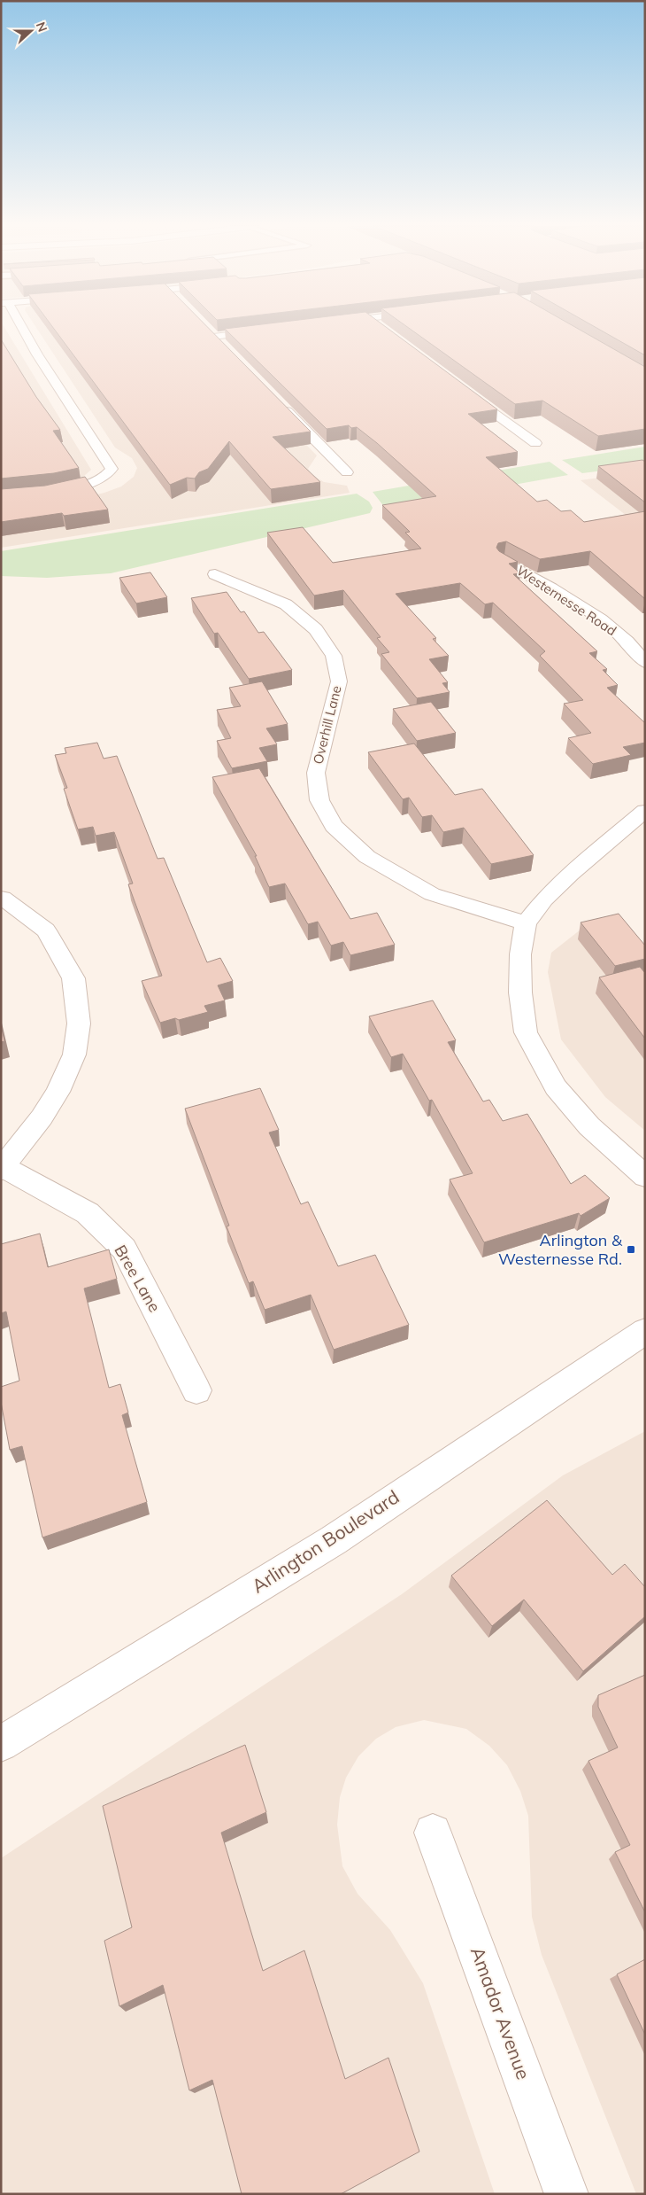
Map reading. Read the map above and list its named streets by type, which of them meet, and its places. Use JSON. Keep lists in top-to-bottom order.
{
  "streets": {
    "street": [
      "Westernesse Road",
      "Overhill Lane",
      "Bree Lane",
      "Arlington Boulevard",
      "Amador Avenue"
    ]
  },
  "places": {
    "transit": ["Arlington & Westernesse Rd."]
  },
  "north": "right"
}
